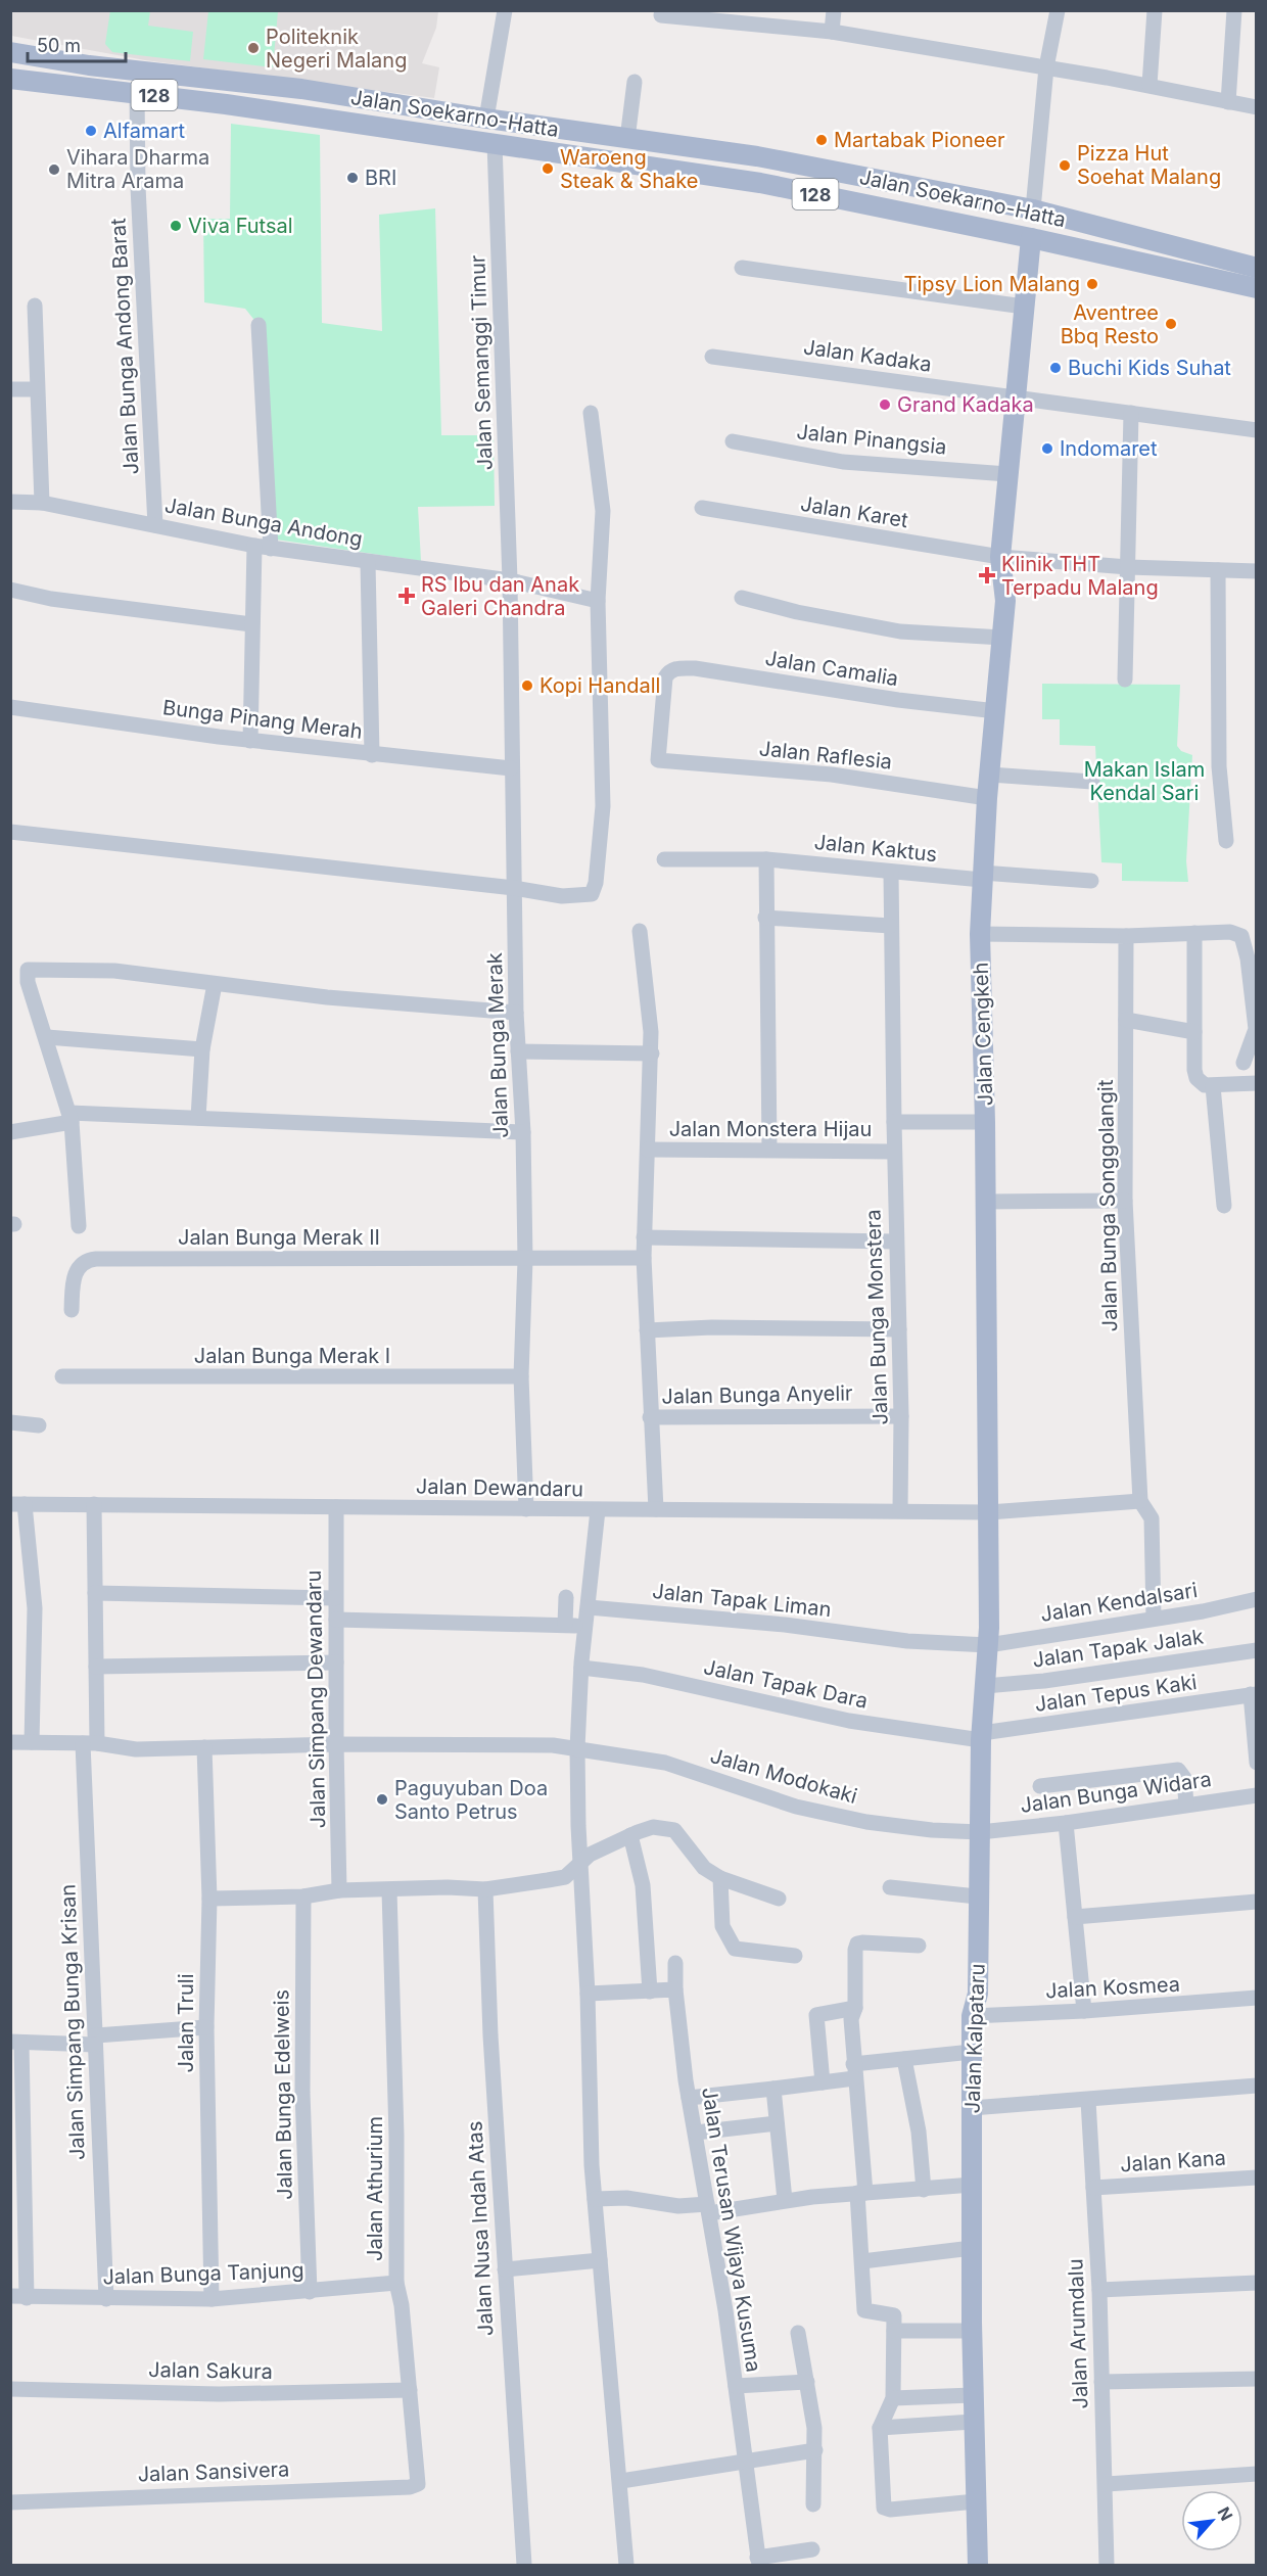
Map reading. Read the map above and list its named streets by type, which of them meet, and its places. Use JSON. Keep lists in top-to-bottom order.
{
  "streets": {
    "main road": [
      "128",
      "Jalan Soekarno-Hatta",
      "Jalan Cengkeh",
      "Jalan Kalpataru"
    ],
    "street": [
      "Jalan Bunga Andong Barat",
      "Jalan Kadaka",
      "Jalan Semanggi Timur",
      "Jalan Pinangsia",
      "Jalan Karet",
      "Jalan Bunga Andong",
      "Jalan Camalia",
      "Bunga Pinang Merah",
      "Jalan Raflesia",
      "Jalan Kaktus",
      "Jalan Bunga Merak",
      "Jalan Monstera Hijau",
      "Jalan Bunga Songgolangit",
      "Jalan Bunga Merak II",
      "Jalan Bunga Monstera",
      "Jalan Bunga Merak I",
      "Jalan Bunga Anyelir",
      "Jalan Dewandaru",
      "Jalan Tapak Liman",
      "Jalan Kendalsari",
      "Jalan Tapak Jalak",
      "Jalan Tapak Dara",
      "Jalan Tepus Kaki",
      "Jalan Simpang Dewandaru",
      "Jalan Modokaki",
      "Jalan Bunga Widara",
      "Jalan Kosmea",
      "Jalan Simpang Bunga Krisan",
      "Jalan Truli",
      "Jalan Bunga Edelweis",
      "Jalan Kana",
      "Jalan Athurium",
      "Jalan Nusa Indah Atas",
      "Jalan Terusan Wijaya Kusuma",
      "Jalan Bunga Tanjung",
      "Jalan Arumdalu",
      "Jalan Sakura",
      "Jalan Sansivera"
    ]
  },
  "crossings": [
    ["Jalan Soekarno-Hatta", "Jalan Bunga Andong Barat"],
    ["Jalan Soekarno-Hatta", "Jalan Semanggi Timur"],
    ["Jalan Soekarno-Hatta", "Jalan Cengkeh"],
    ["Jalan Bunga Andong Barat", "Jalan Bunga Andong"],
    ["Jalan Kadaka", "Jalan Cengkeh"],
    ["Jalan Semanggi Timur", "Jalan Bunga Andong"],
    ["Jalan Semanggi Timur", "Jalan Bunga Merak"],
    ["Jalan Pinangsia", "Jalan Cengkeh"],
    ["Jalan Karet", "Jalan Cengkeh"],
    ["Jalan Bunga Andong", "Jalan Bunga Merak"],
    ["Jalan Camalia", "Jalan Raflesia"],
    ["Jalan Camalia", "Jalan Cengkeh"],
    ["Bunga Pinang Merah", "Jalan Bunga Merak"],
    ["Jalan Raflesia", "Jalan Cengkeh"],
    ["Jalan Kaktus", "Jalan Cengkeh"],
    ["Jalan Kaktus", "Jalan Bunga Monstera"],
    ["Jalan Cengkeh", "Jalan Dewandaru"],
    ["Jalan Cengkeh", "Jalan Kalpataru"],
    ["Jalan Bunga Merak", "Jalan Bunga Merak II"],
    ["Jalan Bunga Merak", "Jalan Bunga Merak I"],
    ["Jalan Bunga Merak", "Jalan Dewandaru"],
    ["Jalan Monstera Hijau", "Jalan Bunga Monstera"],
    ["Jalan Bunga Songgolangit", "Jalan Dewandaru"],
    ["Jalan Bunga Songgolangit", "Jalan Kendalsari"],
    ["Jalan Bunga Monstera", "Jalan Bunga Anyelir"],
    ["Jalan Bunga Monstera", "Jalan Dewandaru"],
    ["Jalan Dewandaru", "Jalan Simpang Dewandaru"],
    ["Jalan Dewandaru", "Jalan Simpang Bunga Krisan"],
    ["Jalan Dewandaru", "Jalan Kalpataru"],
    ["Jalan Tapak Liman", "Jalan Kendalsari"],
    ["Jalan Tapak Liman", "Jalan Kalpataru"],
    ["Jalan Kendalsari", "Jalan Kalpataru"],
    ["Jalan Tapak Jalak", "Jalan Kalpataru"],
    ["Jalan Tapak Dara", "Jalan Tepus Kaki"],
    ["Jalan Tapak Dara", "Jalan Kalpataru"],
    ["Jalan Tepus Kaki", "Jalan Kalpataru"],
    ["Jalan Simpang Dewandaru", "Jalan Modokaki"],
    ["Jalan Modokaki", "Jalan Bunga Widara"],
    ["Jalan Modokaki", "Jalan Simpang Bunga Krisan"],
    ["Jalan Modokaki", "Jalan Truli"],
    ["Jalan Modokaki", "Jalan Kalpataru"],
    ["Jalan Bunga Widara", "Jalan Kalpataru"],
    ["Jalan Kosmea", "Jalan Kalpataru"],
    ["Jalan Simpang Bunga Krisan", "Jalan Bunga Tanjung"],
    ["Jalan Truli", "Jalan Bunga Tanjung"],
    ["Jalan Bunga Edelweis", "Jalan Bunga Tanjung"],
    ["Jalan Kana", "Jalan Arumdalu"],
    ["Jalan Athurium", "Jalan Bunga Tanjung"],
    ["Jalan Athurium", "Jalan Sakura"],
    ["Jalan Athurium", "Jalan Sansivera"]
  ],
  "parks": ["Makan Islam Kendal Sari"],
  "places": {
    "other": [
      "Politeknik Negeri Malang",
      "Alfamart",
      "Martabak Pioneer",
      "Pizza Hut Soehat Malang",
      "Waroeng Steak & Shake",
      "Vihara Dharma Mitra Arama",
      "BRI",
      "Viva Futsal",
      "Tipsy Lion Malang",
      "Aventree Bbq Resto",
      "Buchi Kids Suhat",
      "Grand Kadaka",
      "Indomaret",
      "Kopi Handall",
      "Paguyuban Doa Santo Petrus"
    ],
    "health": ["Klinik THT Terpadu Malang", "RS Ibu dan Anak Galeri Chandra"]
  },
  "scale_bar": "50 m",
  "north": "top right"
}
